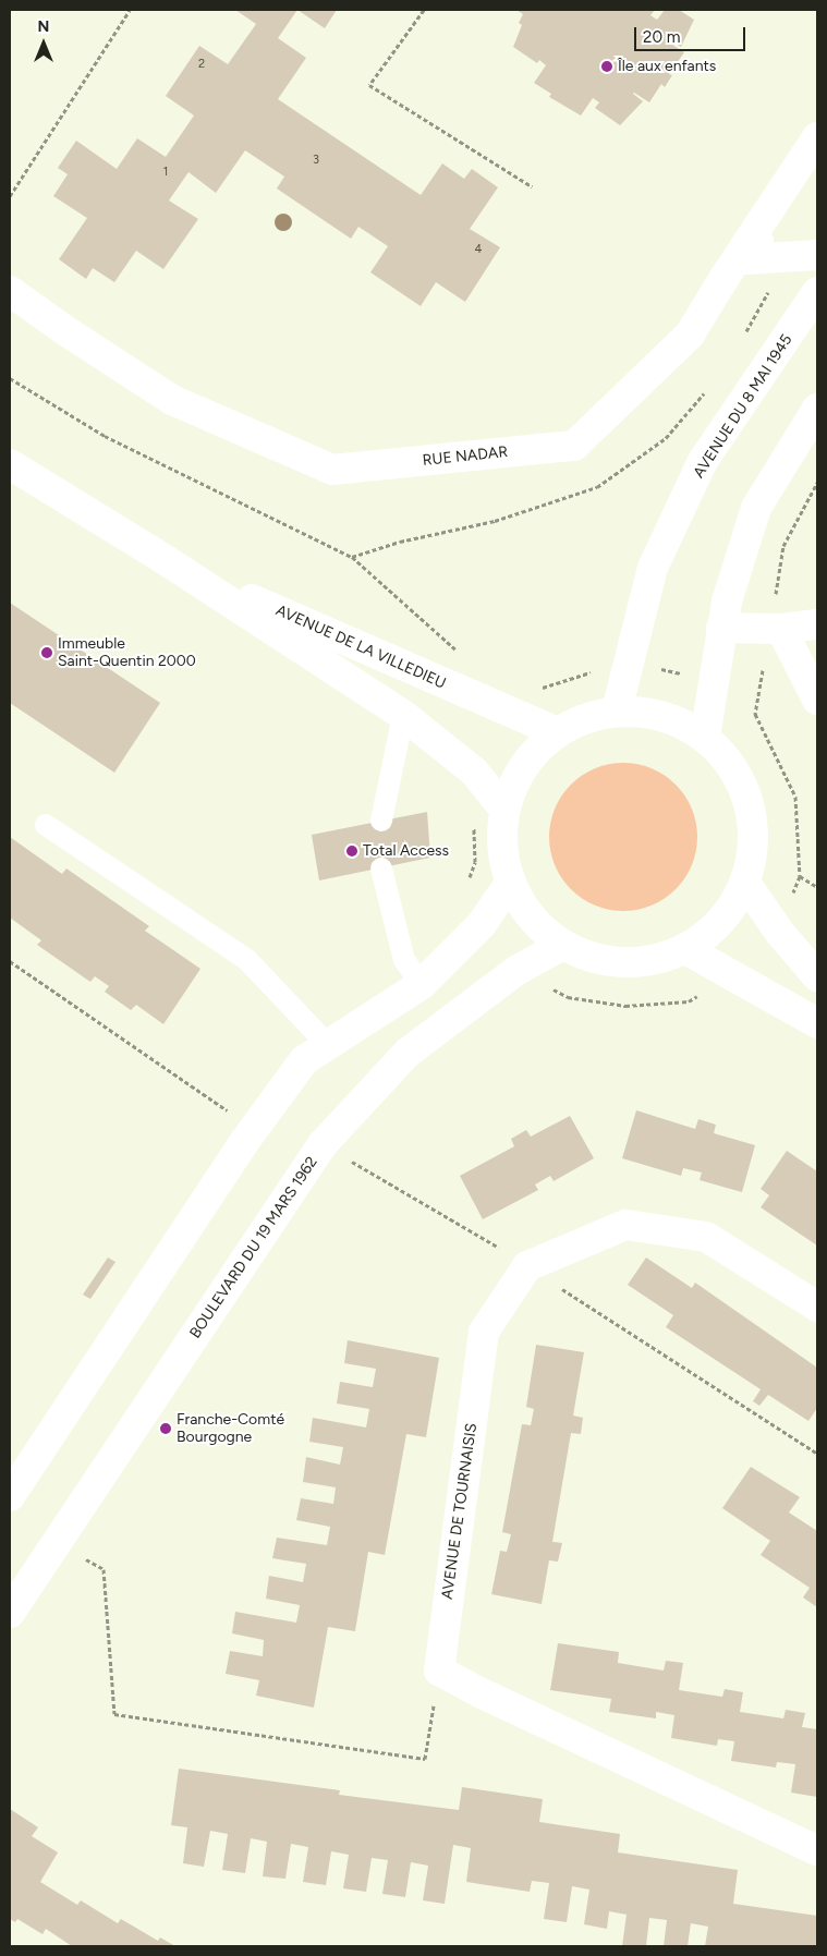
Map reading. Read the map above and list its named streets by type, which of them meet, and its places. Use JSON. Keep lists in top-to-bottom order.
{
  "streets": {
    "street": [
      "AVENUE DU 8 MAI 1945",
      "RUE NADAR",
      "AVENUE DE LA VILLEDIEU",
      "BOULEVARD DU 19 MARS 1962",
      "AVENUE DE TOURNAISIS"
    ]
  },
  "places": [
    "Île aux enfants",
    "Immeuble Saint-Quentin 2000",
    "Total Access",
    "Franche-Comté Bourgogne"
  ],
  "house_numbers": [
    "2",
    "3",
    "1",
    "4"
  ],
  "scale_bar": "20 m",
  "north": "top"
}
